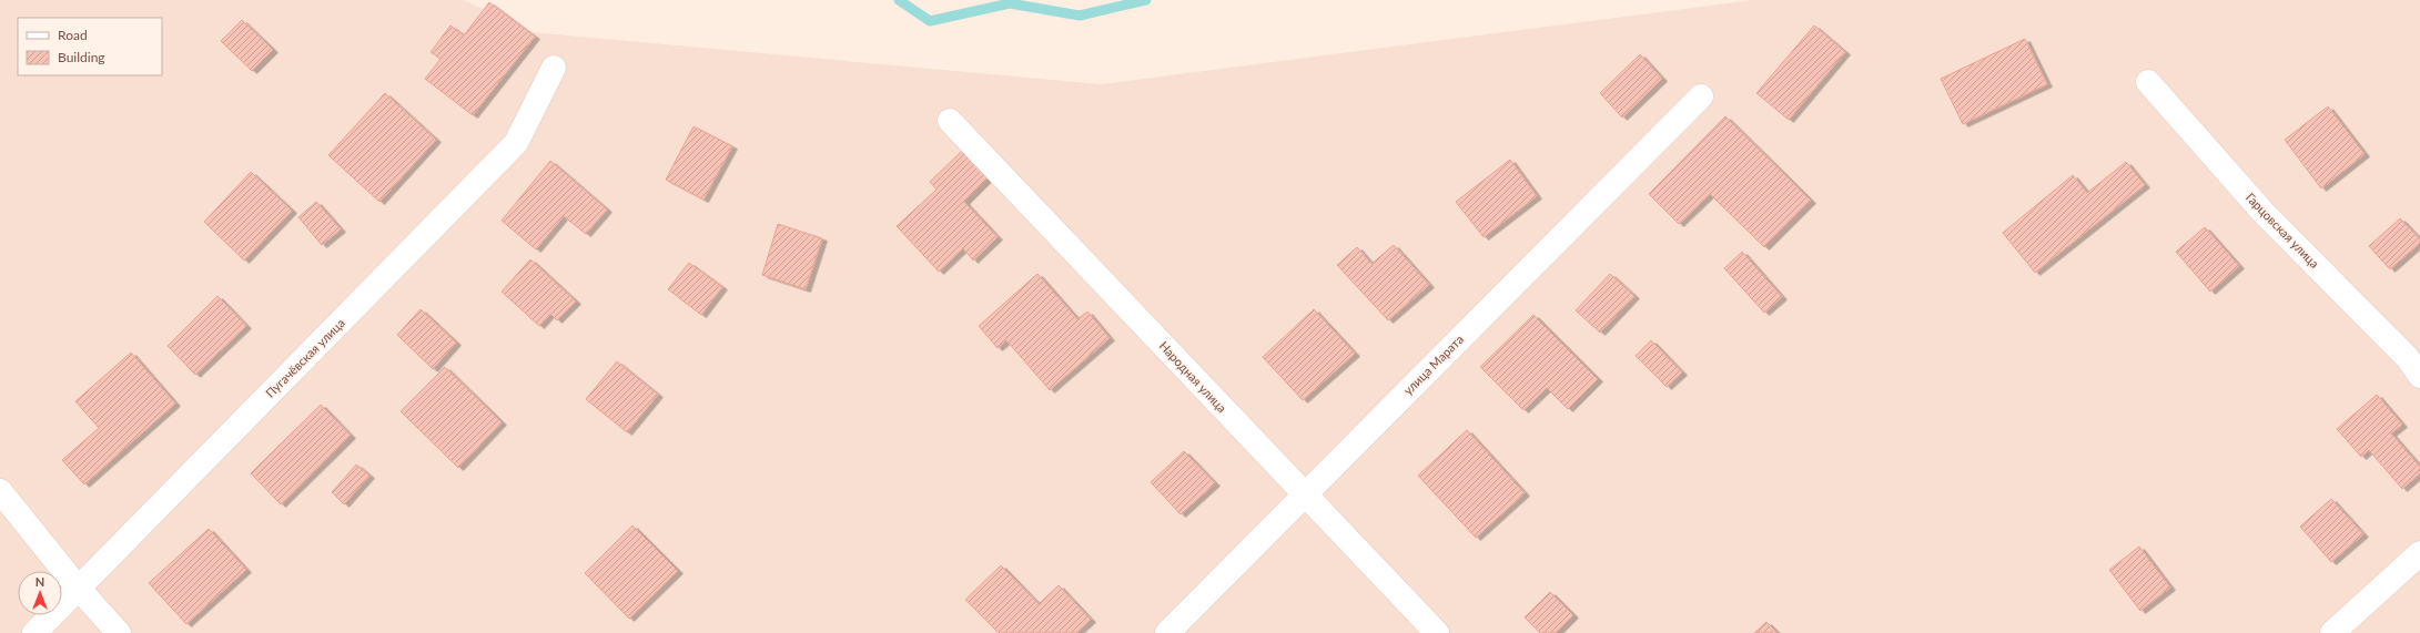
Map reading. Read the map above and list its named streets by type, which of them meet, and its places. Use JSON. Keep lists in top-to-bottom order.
{
  "streets": {
    "street": [
      "Гарцовская улица",
      "Пугачёвская улица",
      "улица Марата",
      "Народная улица"
    ]
  },
  "crossings": [
    ["улица Марата", "Народная улица"]
  ],
  "legend": ["Road", "Building"],
  "north": "top"
}
